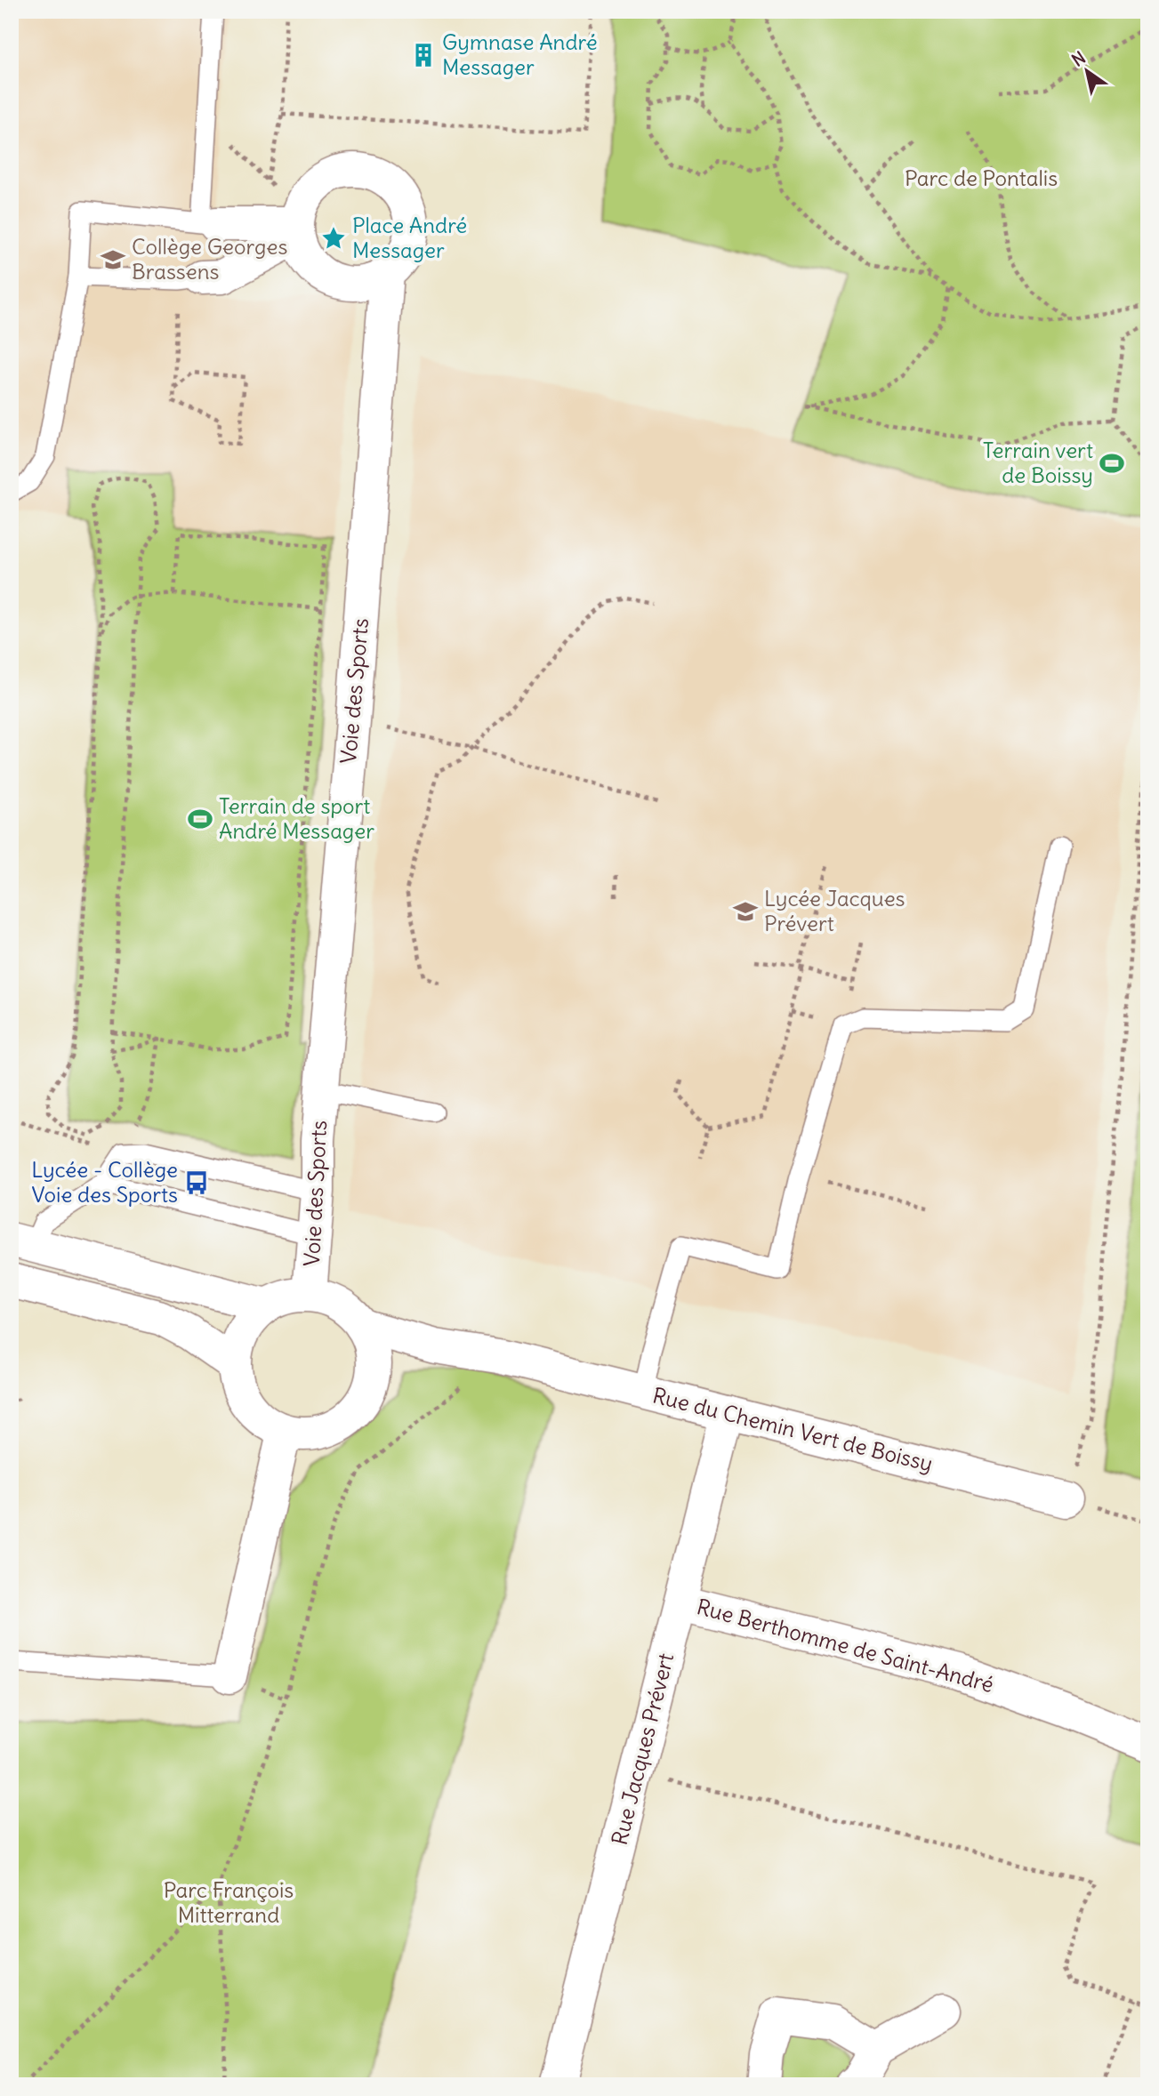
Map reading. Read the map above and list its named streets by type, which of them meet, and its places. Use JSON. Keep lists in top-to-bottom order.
{
  "streets": {
    "street": [
      "Voie des Sports",
      "Rue du Chemin Vert de Boissy",
      "Rue Berthomme de Saint-André",
      "Rue Jacques Prévert"
    ]
  },
  "crossings": [
    ["Voie des Sports", "Rue du Chemin Vert de Boissy"],
    ["Rue du Chemin Vert de Boissy", "Rue Jacques Prévert"],
    ["Rue Berthomme de Saint-André", "Rue Jacques Prévert"]
  ],
  "parks": ["Parc de Pontalis", "Parc François Mitterrand"],
  "places": {
    "building": ["Gymnase André Messager"],
    "place": ["Place André Messager"],
    "school or university": ["Collège Georges Brassens", "Lycée Jacques Prévert"],
    "sports": ["Terrain vert de Boissy", "Terrain de sport André Messager"],
    "bus stop": ["Lycée - Collège Voie des Sports"]
  },
  "north": "top left"
}
